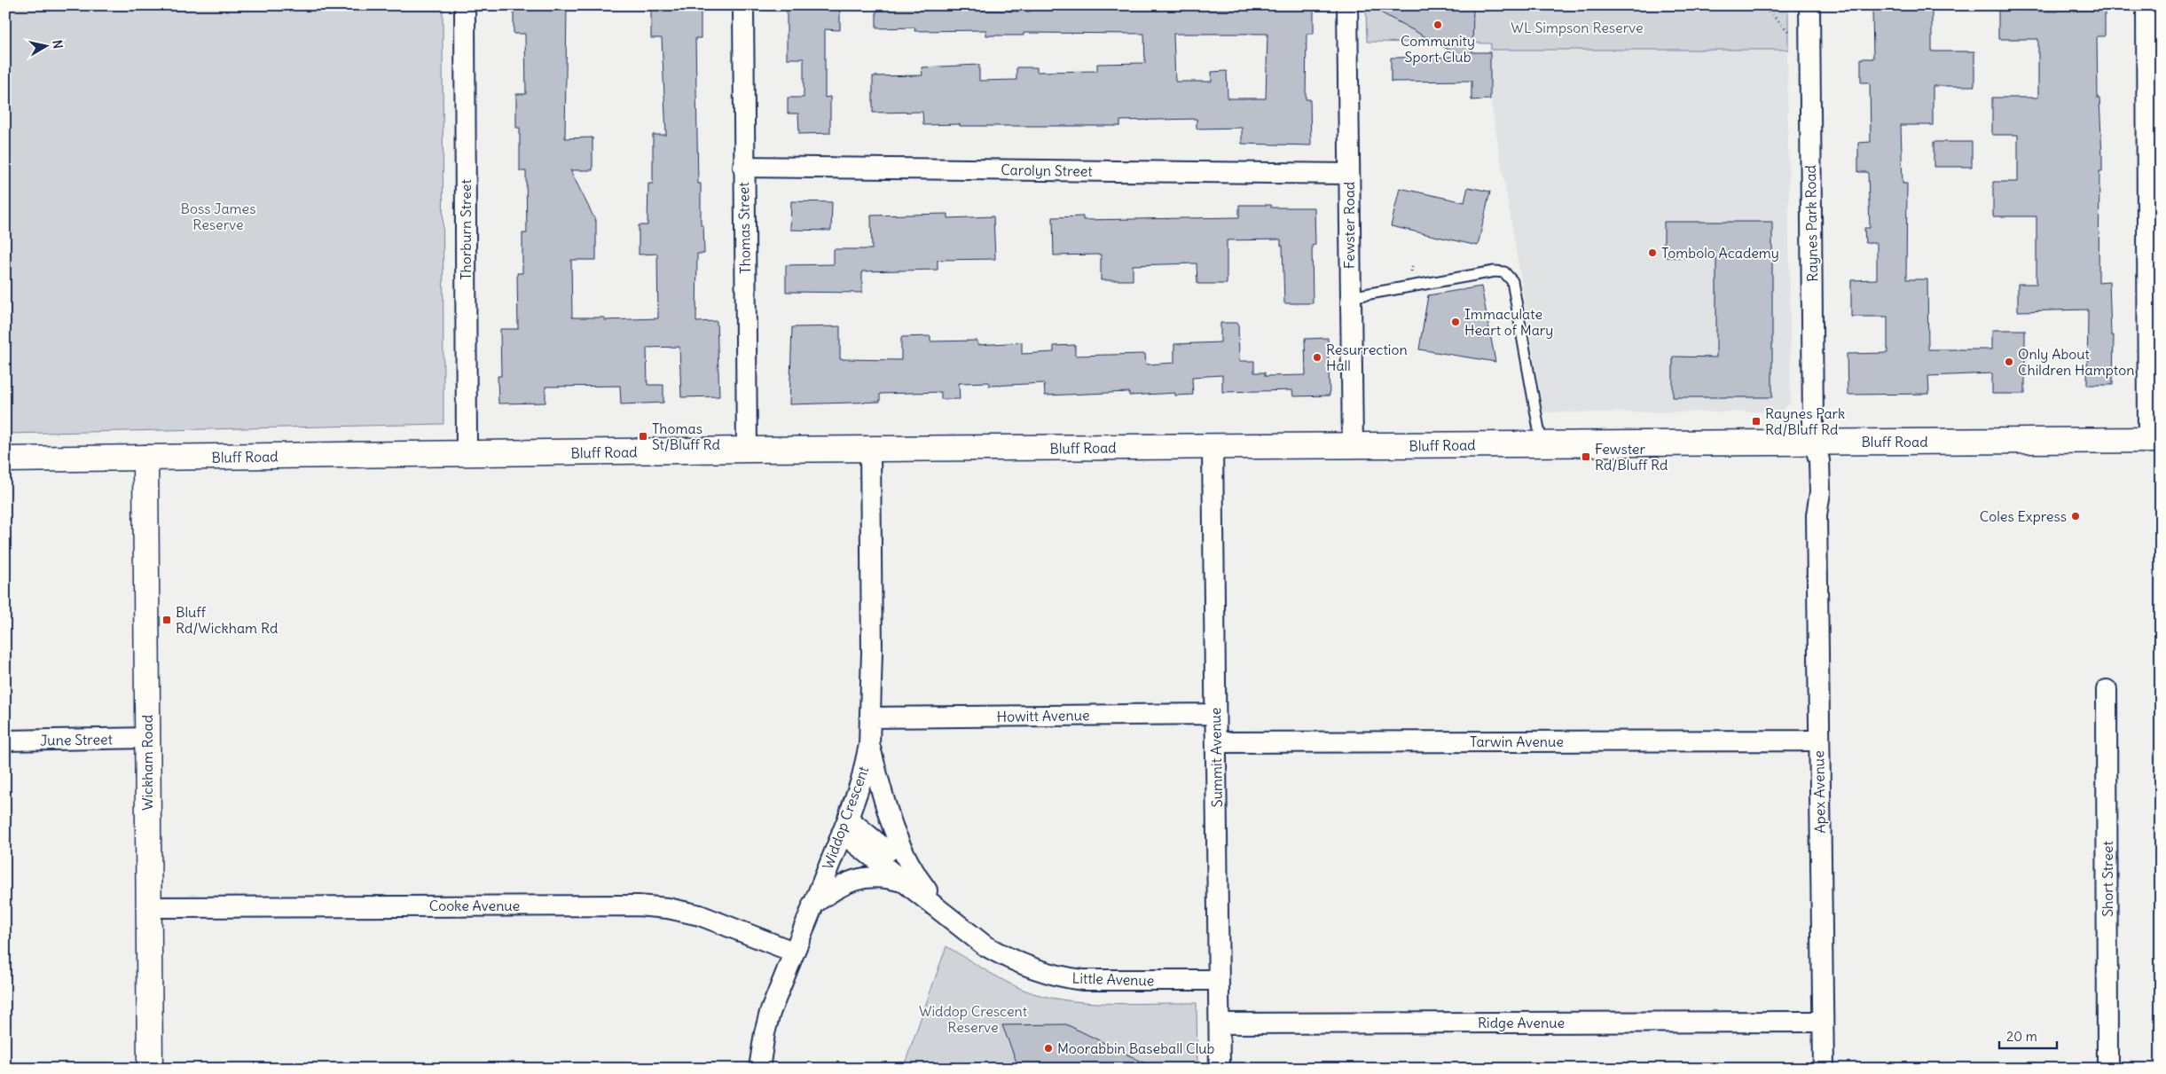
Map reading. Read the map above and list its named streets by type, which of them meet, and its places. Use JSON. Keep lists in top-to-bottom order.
{
  "streets": {
    "main road": ["Bluff Road", "Wickham Road"],
    "street": [
      "Carolyn Street",
      "Raynes Park Road",
      "Fewster Road",
      "Thomas Street",
      "Thorburn Street",
      "Howitt Avenue",
      "June Street",
      "Tarwin Avenue",
      "Summit Avenue",
      "Apex Avenue",
      "Widdop Crescent",
      "Short Street",
      "Cooke Avenue",
      "Little Avenue",
      "Ridge Avenue"
    ]
  },
  "crossings": [
    ["Carolyn Street", "Fewster Road"],
    ["Carolyn Street", "Thomas Street"],
    ["Raynes Park Road", "Bluff Road"],
    ["Raynes Park Road", "Apex Avenue"],
    ["Fewster Road", "Bluff Road"],
    ["Thomas Street", "Bluff Road"],
    ["Thorburn Street", "Bluff Road"],
    ["Bluff Road", "Summit Avenue"],
    ["Bluff Road", "Wickham Road"],
    ["Bluff Road", "Apex Avenue"],
    ["Bluff Road", "Widdop Crescent"],
    ["Howitt Avenue", "Summit Avenue"],
    ["Howitt Avenue", "Widdop Crescent"],
    ["June Street", "Wickham Road"],
    ["Tarwin Avenue", "Summit Avenue"],
    ["Tarwin Avenue", "Apex Avenue"],
    ["Summit Avenue", "Little Avenue"],
    ["Summit Avenue", "Ridge Avenue"],
    ["Wickham Road", "Cooke Avenue"],
    ["Apex Avenue", "Ridge Avenue"],
    ["Widdop Crescent", "Cooke Avenue"],
    ["Widdop Crescent", "Little Avenue"]
  ],
  "parks": ["WL Simpson Reserve", "Boss James Reserve", "Widdop Crescent Reserve"],
  "places": {
    "other": [
      "Community Sport Club",
      "Tombolo Academy",
      "Immaculate Heart of Mary",
      "Resurrection Hall",
      "Only About Children Hampton",
      "Coles Express",
      "Moorabbin Baseball Club"
    ],
    "transit": [
      "Raynes Park Rd/Bluff Rd",
      "Thomas St/Bluff Rd",
      "Fewster Rd/Bluff Rd",
      "Bluff Rd/Wickham Rd"
    ]
  },
  "scale_bar": "20 m",
  "north": "right"
}
